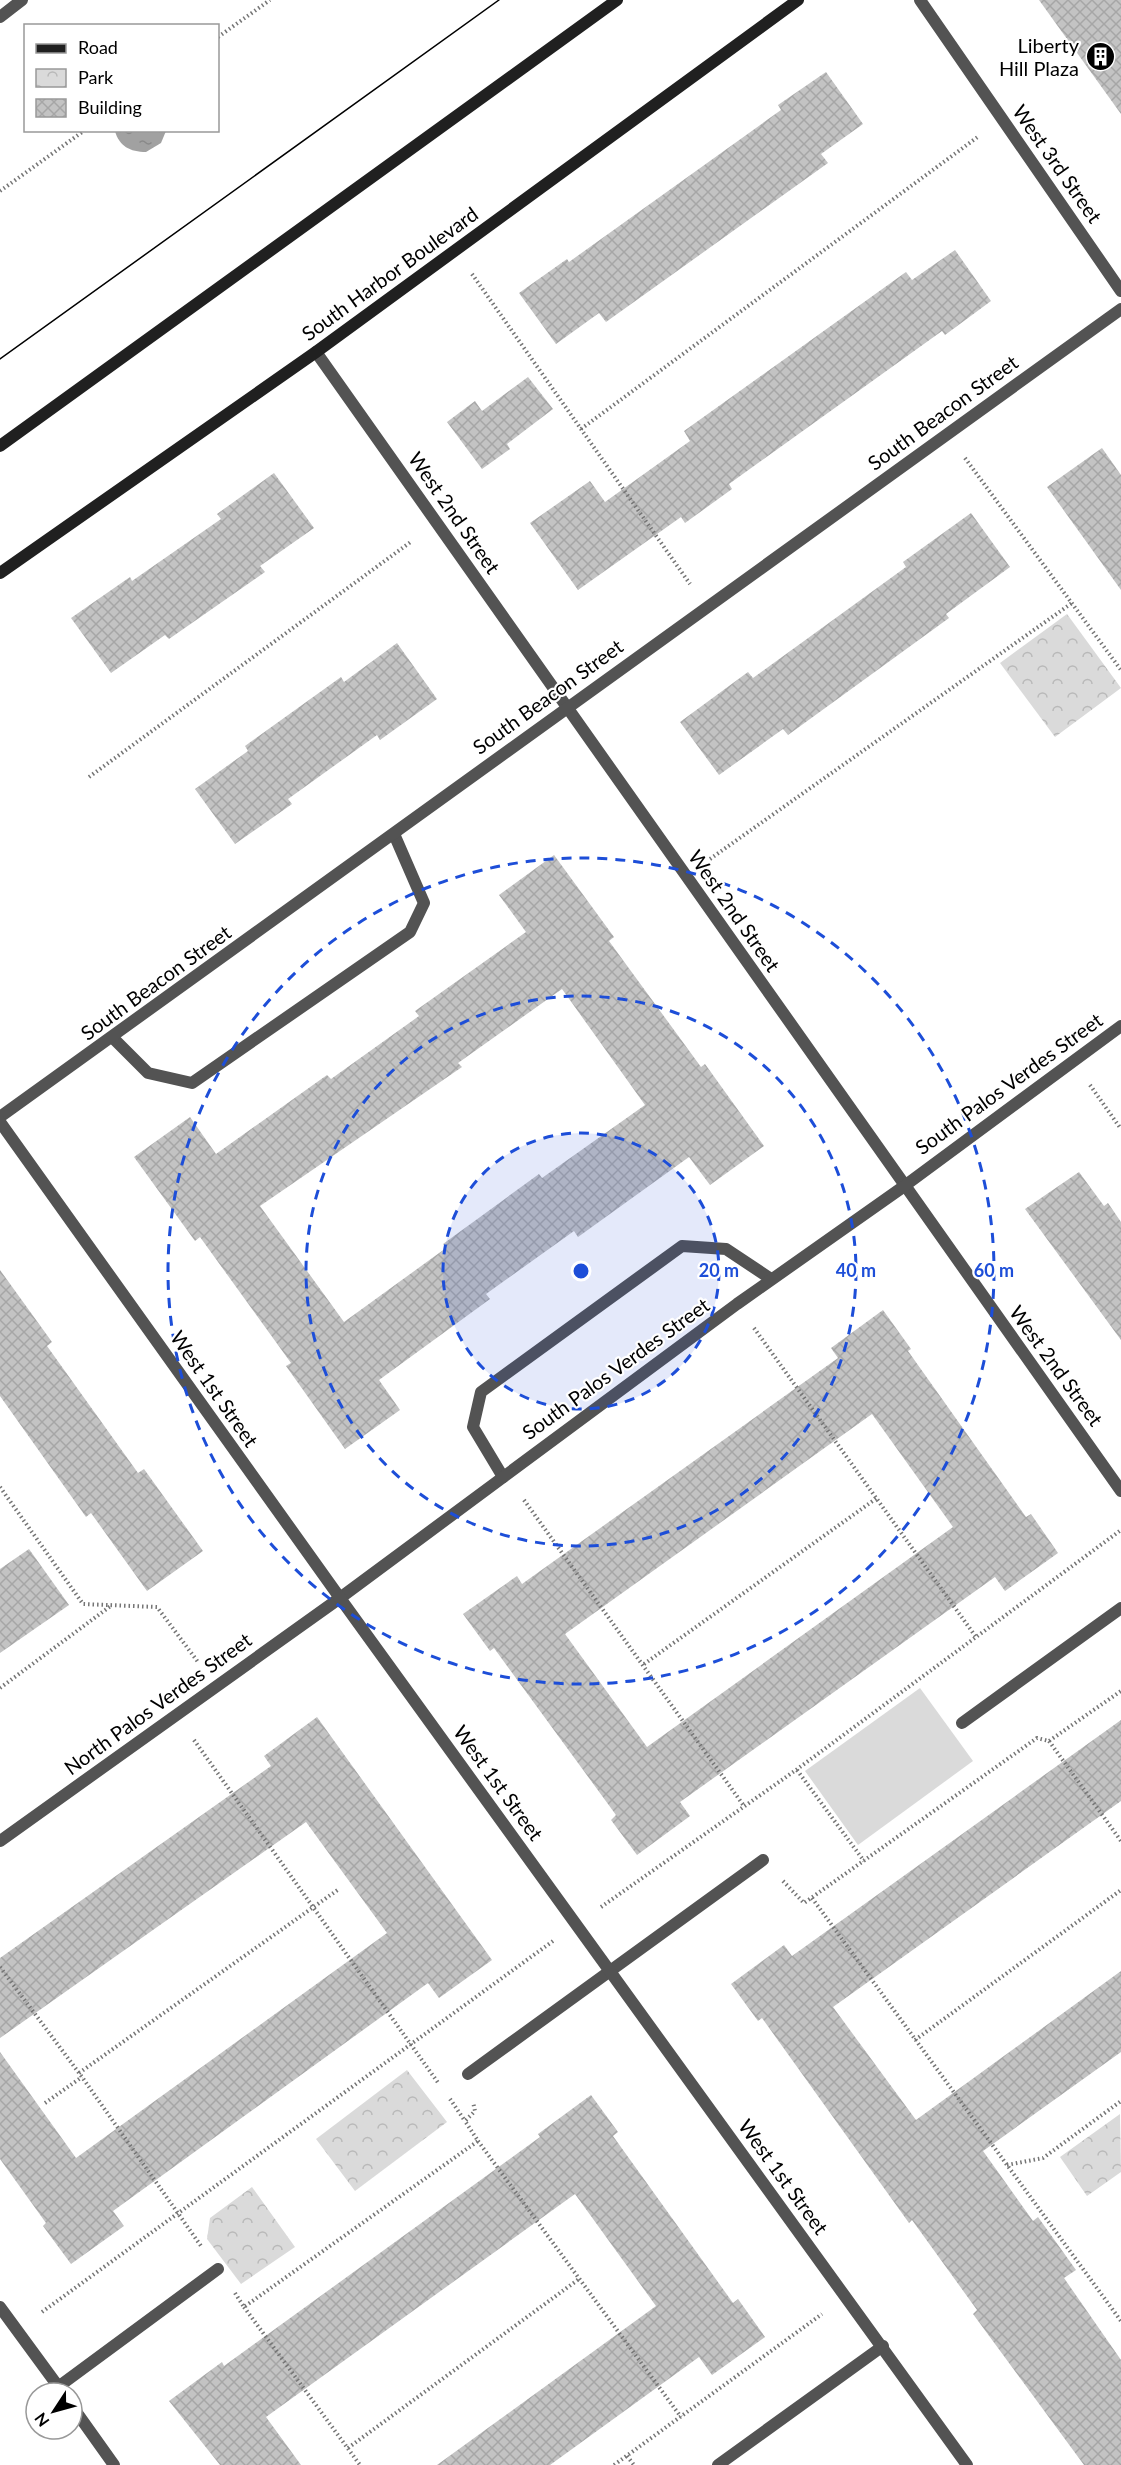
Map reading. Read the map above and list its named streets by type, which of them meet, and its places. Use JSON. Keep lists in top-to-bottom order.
{
  "streets": {
    "main road": ["South Harbor Boulevard"],
    "street": [
      "West 3rd Street",
      "South Beacon Street",
      "West 2nd Street",
      "South Palos Verdes Street",
      "West 1st Street",
      "North Palos Verdes Street"
    ]
  },
  "crossings": [
    ["South Harbor Boulevard", "West 2nd Street"],
    ["South Beacon Street", "West 2nd Street"],
    ["South Beacon Street", "West 1st Street"],
    ["West 2nd Street", "South Palos Verdes Street"],
    ["South Palos Verdes Street", "West 1st Street"],
    ["South Palos Verdes Street", "North Palos Verdes Street"],
    ["West 1st Street", "North Palos Verdes Street"]
  ],
  "places": {
    "building": ["Liberty Hill Plaza"]
  },
  "legend": ["Road", "Park", "Building"],
  "north": "bottom left",
  "rings": ["20 m", "40 m", "60 m"]
}
